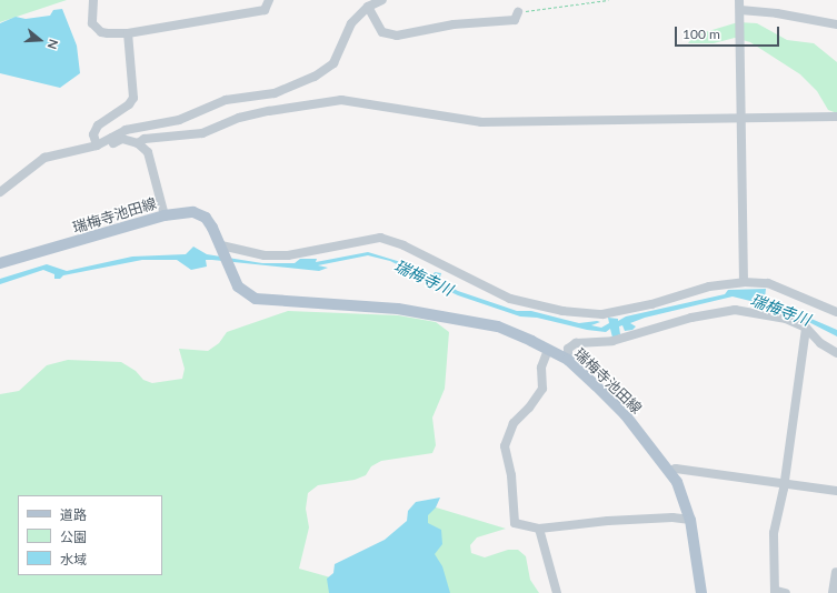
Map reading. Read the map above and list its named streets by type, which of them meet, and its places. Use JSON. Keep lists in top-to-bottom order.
{
  "streets": {
    "main road": ["瑞梅寺池田線"]
  },
  "water": ["瑞梅寺川"],
  "legend": ["道路", "公園", "水域"],
  "scale_bar": "100 m",
  "north": "right"
}
